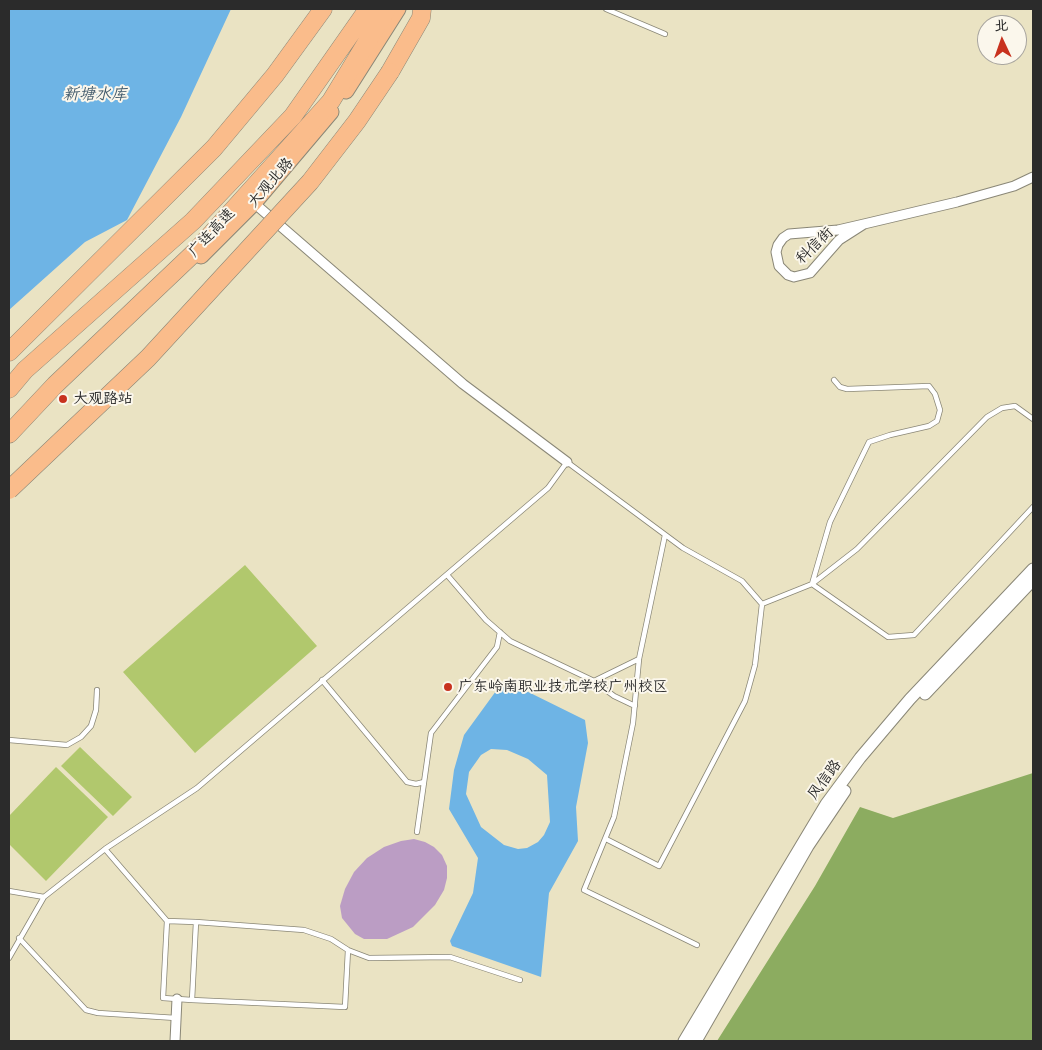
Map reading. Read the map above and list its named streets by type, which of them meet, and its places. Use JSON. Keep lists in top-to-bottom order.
{
  "streets": {
    "highway": ["广连高速"],
    "main road": ["大观北路"],
    "street": ["科信街", "风信路"]
  },
  "water": ["新塘水库"],
  "places": ["大观路站", "广东岭南职业技术学校广州校区"],
  "north": "top"
}
